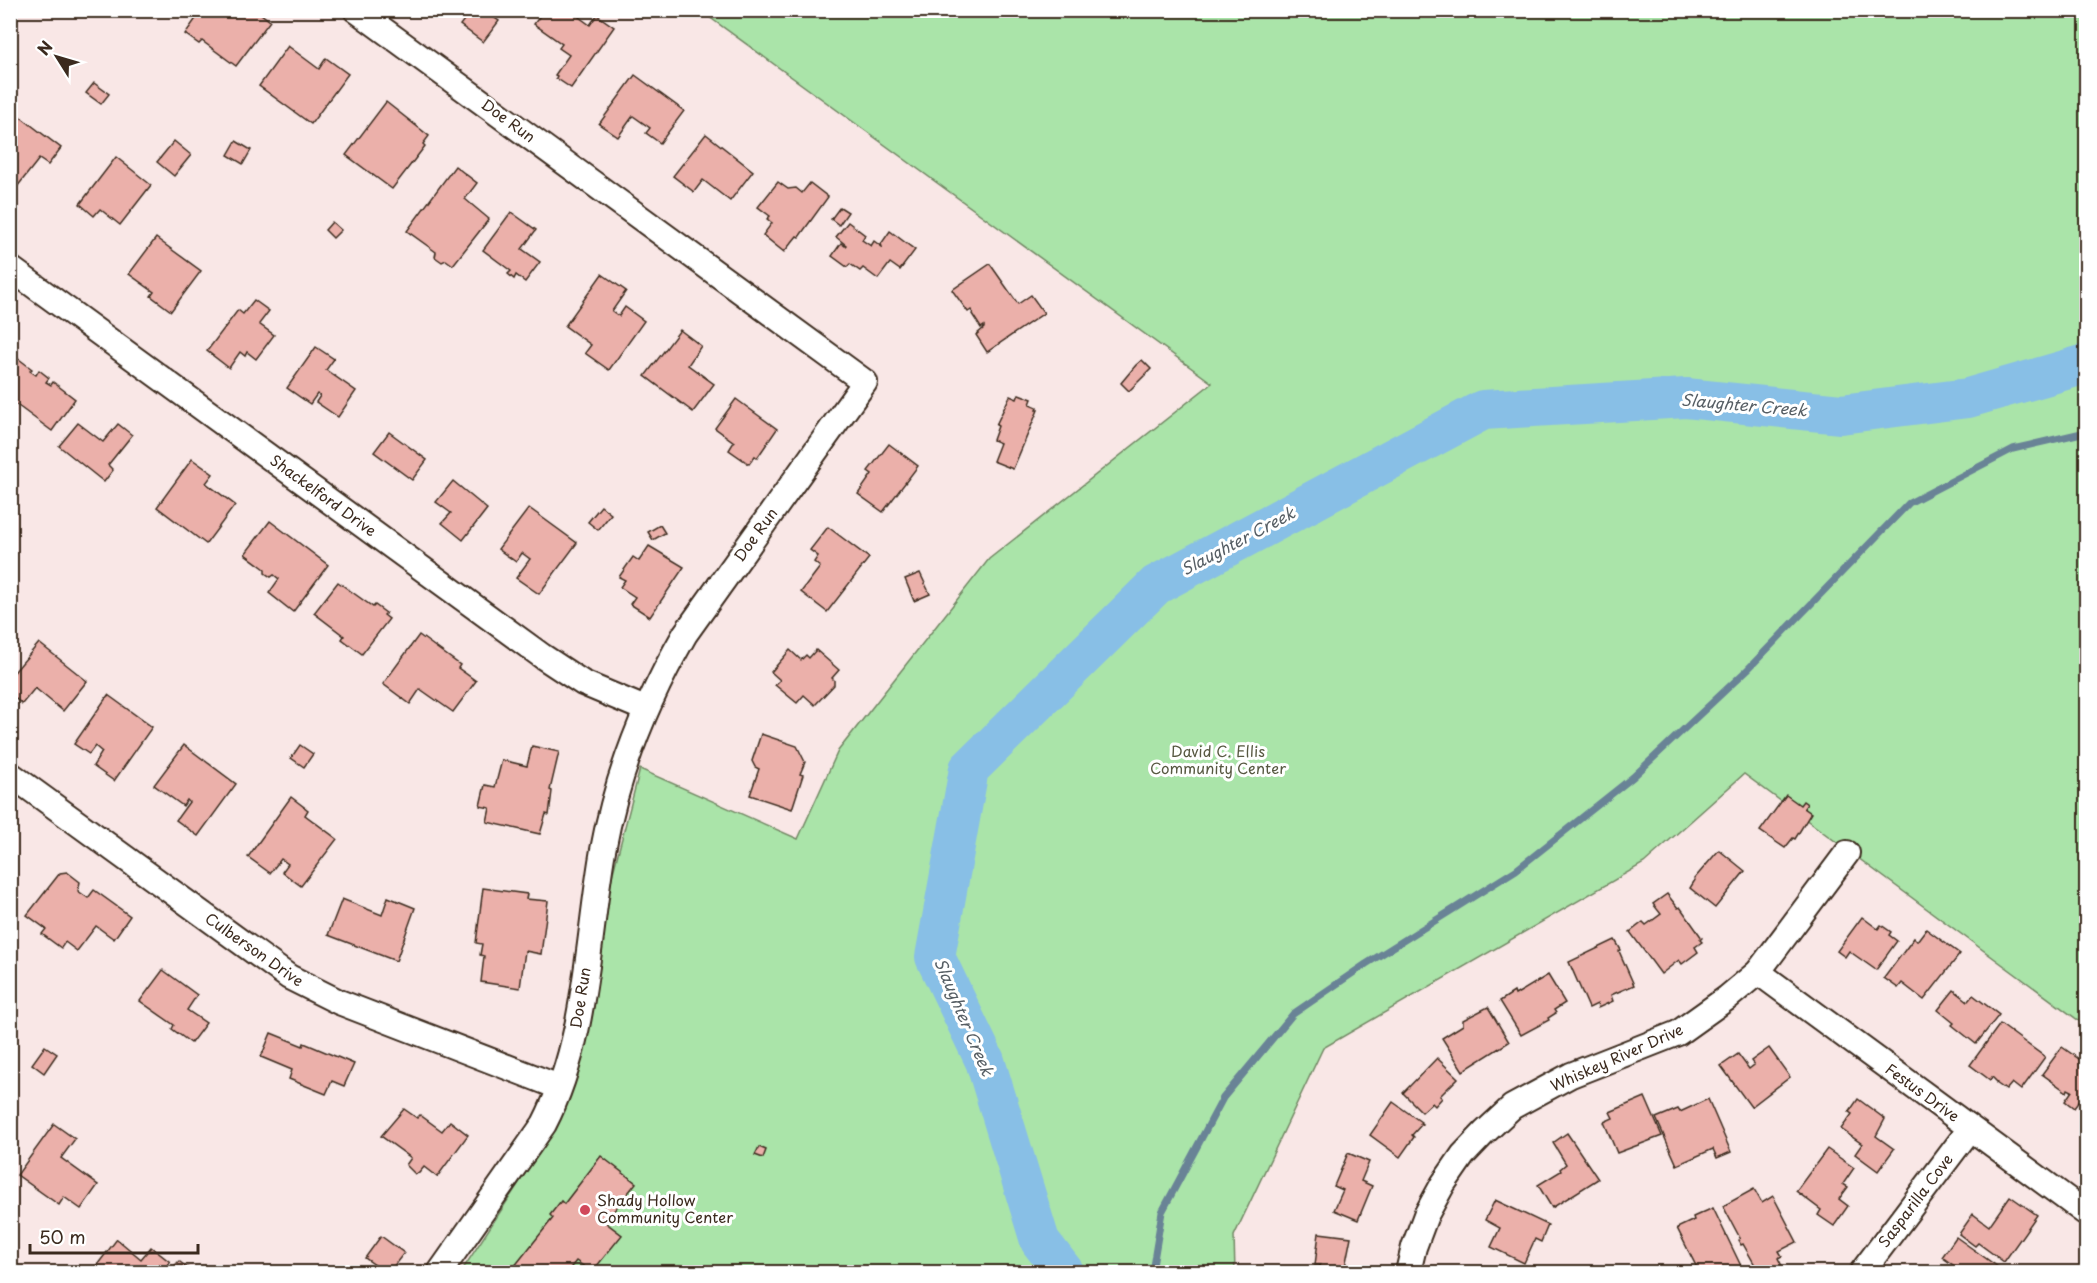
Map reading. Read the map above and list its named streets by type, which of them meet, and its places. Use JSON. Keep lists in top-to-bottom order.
{
  "streets": {
    "street": [
      "Doe Run",
      "Shackelford Drive",
      "Culberson Drive",
      "Whiskey River Drive",
      "Festus Drive",
      "Sasparilla Cove"
    ]
  },
  "crossings": [
    ["Doe Run", "Shackelford Drive"],
    ["Doe Run", "Culberson Drive"],
    ["Whiskey River Drive", "Festus Drive"],
    ["Festus Drive", "Sasparilla Cove"]
  ],
  "water": ["Slaughter Creek"],
  "parks": ["David C. Ellis Community Center"],
  "places": ["Shady Hollow Community Center"],
  "scale_bar": "50 m",
  "north": "top left"
}
